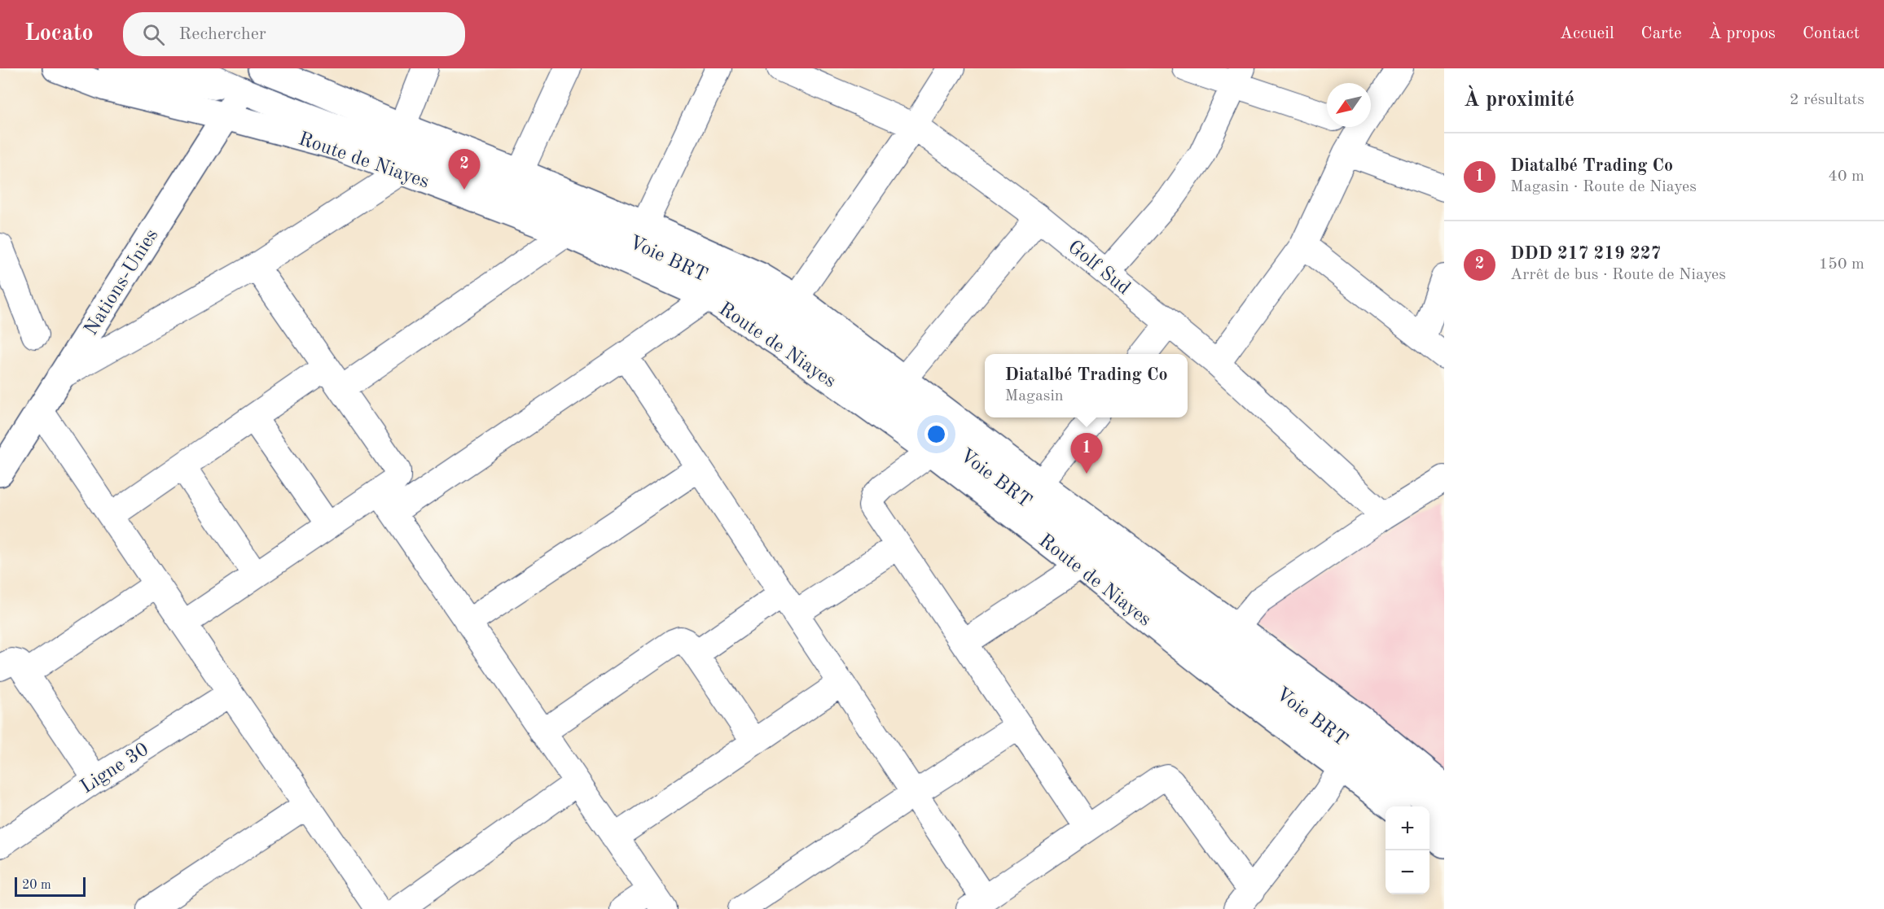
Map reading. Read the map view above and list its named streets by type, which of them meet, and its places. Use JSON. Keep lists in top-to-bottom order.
{
  "streets": {
    "main road": ["Route de Niayes", "Nations-Unies"],
    "street": ["Voie BRT", "Golf Sud", "Ligne 30"]
  },
  "crossings": [
    ["Route de Niayes", "Voie BRT"],
    ["Route de Niayes", "Nations-Unies"],
    ["Voie BRT", "Nations-Unies"]
  ],
  "scale_bar": "20 m",
  "north": "bottom left",
  "page": {
    "header": "Locato",
    "search": "Rechercher",
    "nav": [
      "Accueil",
      "Carte",
      "À propos",
      "Contact"
    ],
    "heading": ["À proximité", "2 résultats"],
    "list": [
      {
        "mark": "1",
        "name": "Diatalbé Trading Co",
        "note": "Magasin · Route de Niayes",
        "value": "40 m"
      },
      {
        "mark": "2",
        "name": "DDD 217 219 227",
        "note": "Arrêt de bus · Route de Niayes",
        "value": "150 m"
      }
    ],
    "pins": ["2", "1"],
    "popup": ["Diatalbé Trading Co", "Magasin"],
    "map_buttons": ["+", "−"],
    "scale": "20 m"
  }
}
